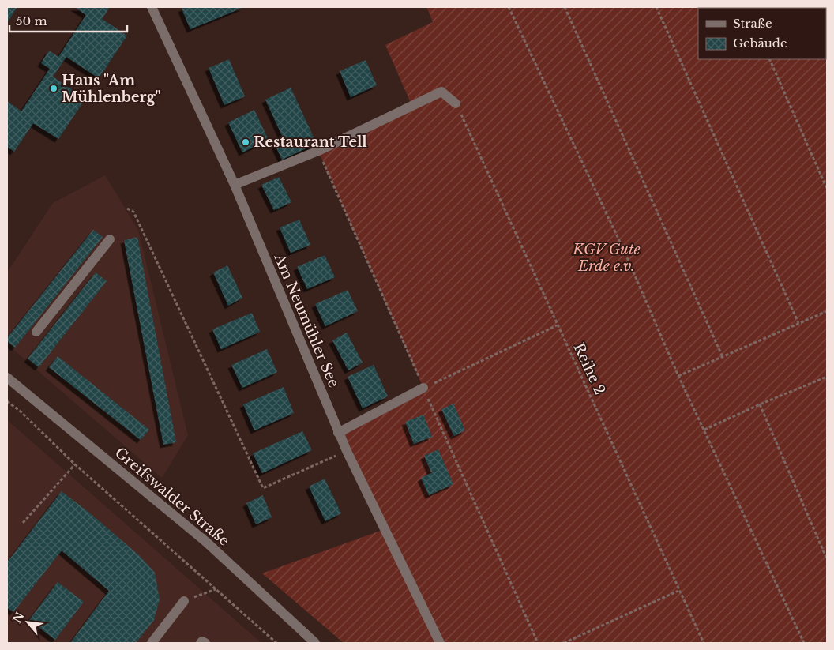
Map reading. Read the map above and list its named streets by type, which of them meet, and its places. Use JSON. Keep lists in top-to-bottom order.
{
  "streets": {
    "street": ["Am Neumühler See", "Greifswalder Straße"],
    "path": ["Reihe 2"]
  },
  "parks": ["KGV Gute Erde e.v."],
  "places": ["Haus \"Am Mühlenberg\"", "Restaurant Tell"],
  "legend": ["Straße", "Gebäude"],
  "scale_bar": "50 m",
  "north": "top left"
}
